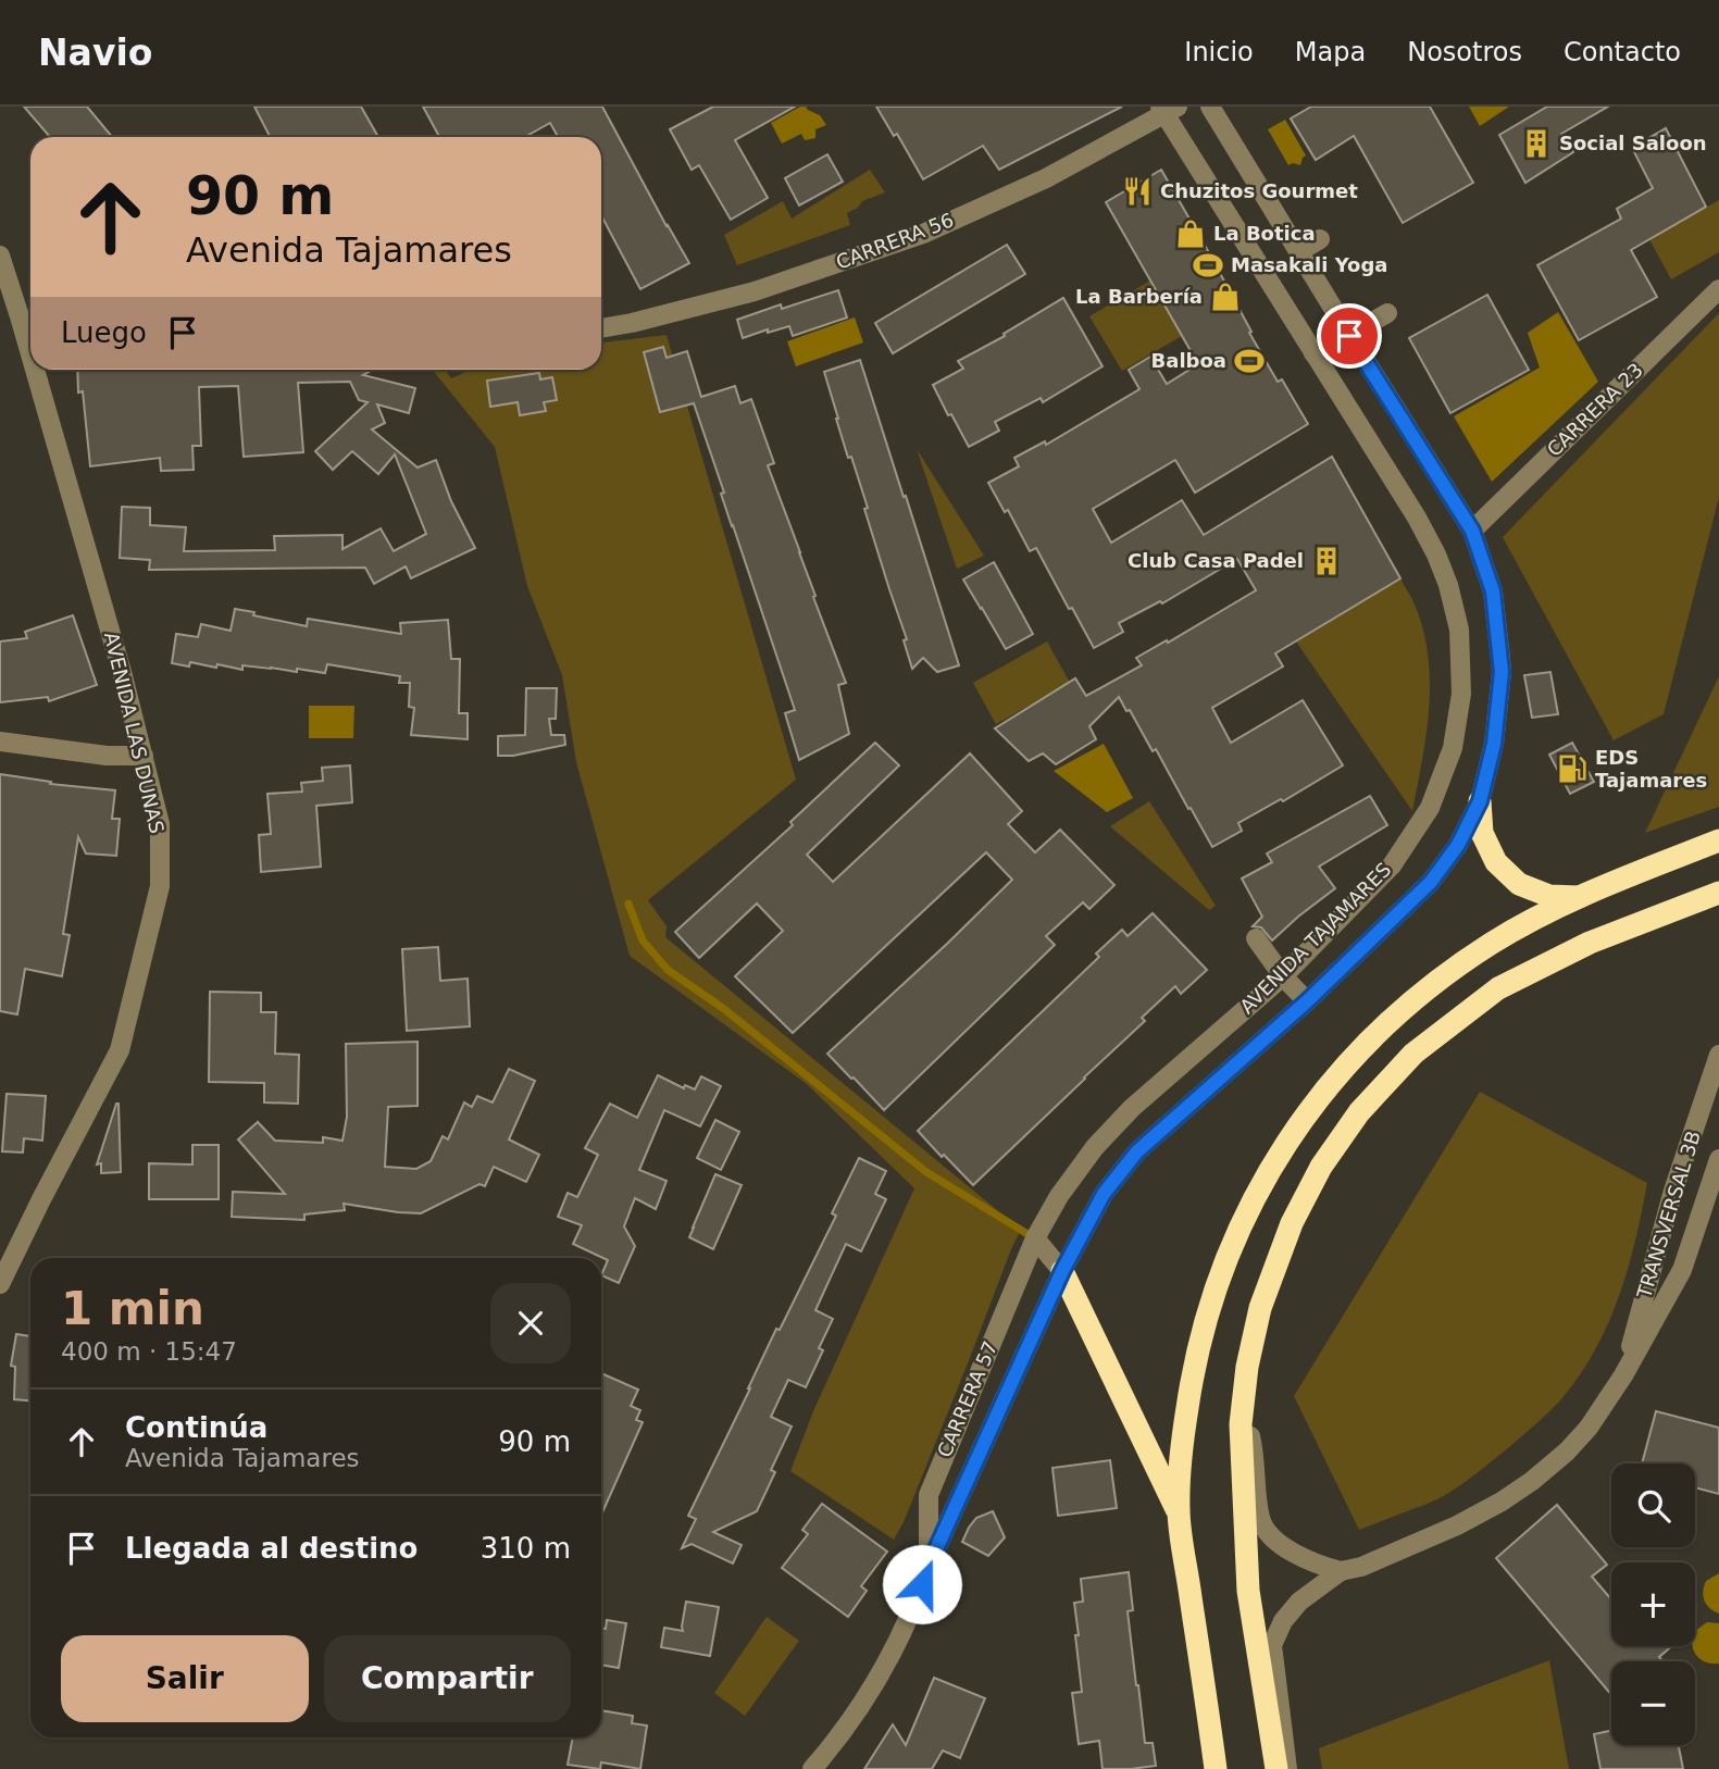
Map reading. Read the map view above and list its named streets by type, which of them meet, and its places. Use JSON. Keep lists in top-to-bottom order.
{
  "streets": {
    "street": [
      "CARRERA 56",
      "CARRERA 23",
      "AVENIDA LAS DUNAS",
      "AVENIDA TAJAMARES",
      "TRANSVERSAL 3B",
      "CARRERA 57"
    ]
  },
  "crossings": [
    ["CARRERA 56", "AVENIDA TAJAMARES"],
    ["CARRERA 23", "AVENIDA TAJAMARES"],
    ["AVENIDA TAJAMARES", "CARRERA 57"]
  ],
  "places": {
    "building": ["Social Saloon", "Club Casa Padel"],
    "restaurant": ["Chuzitos Gourmet"],
    "shop": ["La Botica", "La Barbería"],
    "sports": ["Masakali Yoga", "Balboa"],
    "fuel station": ["EDS Tajamares"]
  },
  "page": {
    "header": "Navio",
    "nav": [
      "Inicio",
      "Mapa",
      "Nosotros",
      "Contacto"
    ],
    "turn": ["90 m", "Avenida Tajamares"],
    "then": "Luego",
    "heading": ["1 min", "400 m · 15:47"],
    "list": [
      {
        "name": "Continúa",
        "note": "Avenida Tajamares",
        "value": "90 m"
      },
      {
        "name": "Llegada al destino",
        "value": "310 m"
      }
    ],
    "map_buttons": ["+", "−"],
    "buttons": ["Salir", "Compartir"]
  }
}
